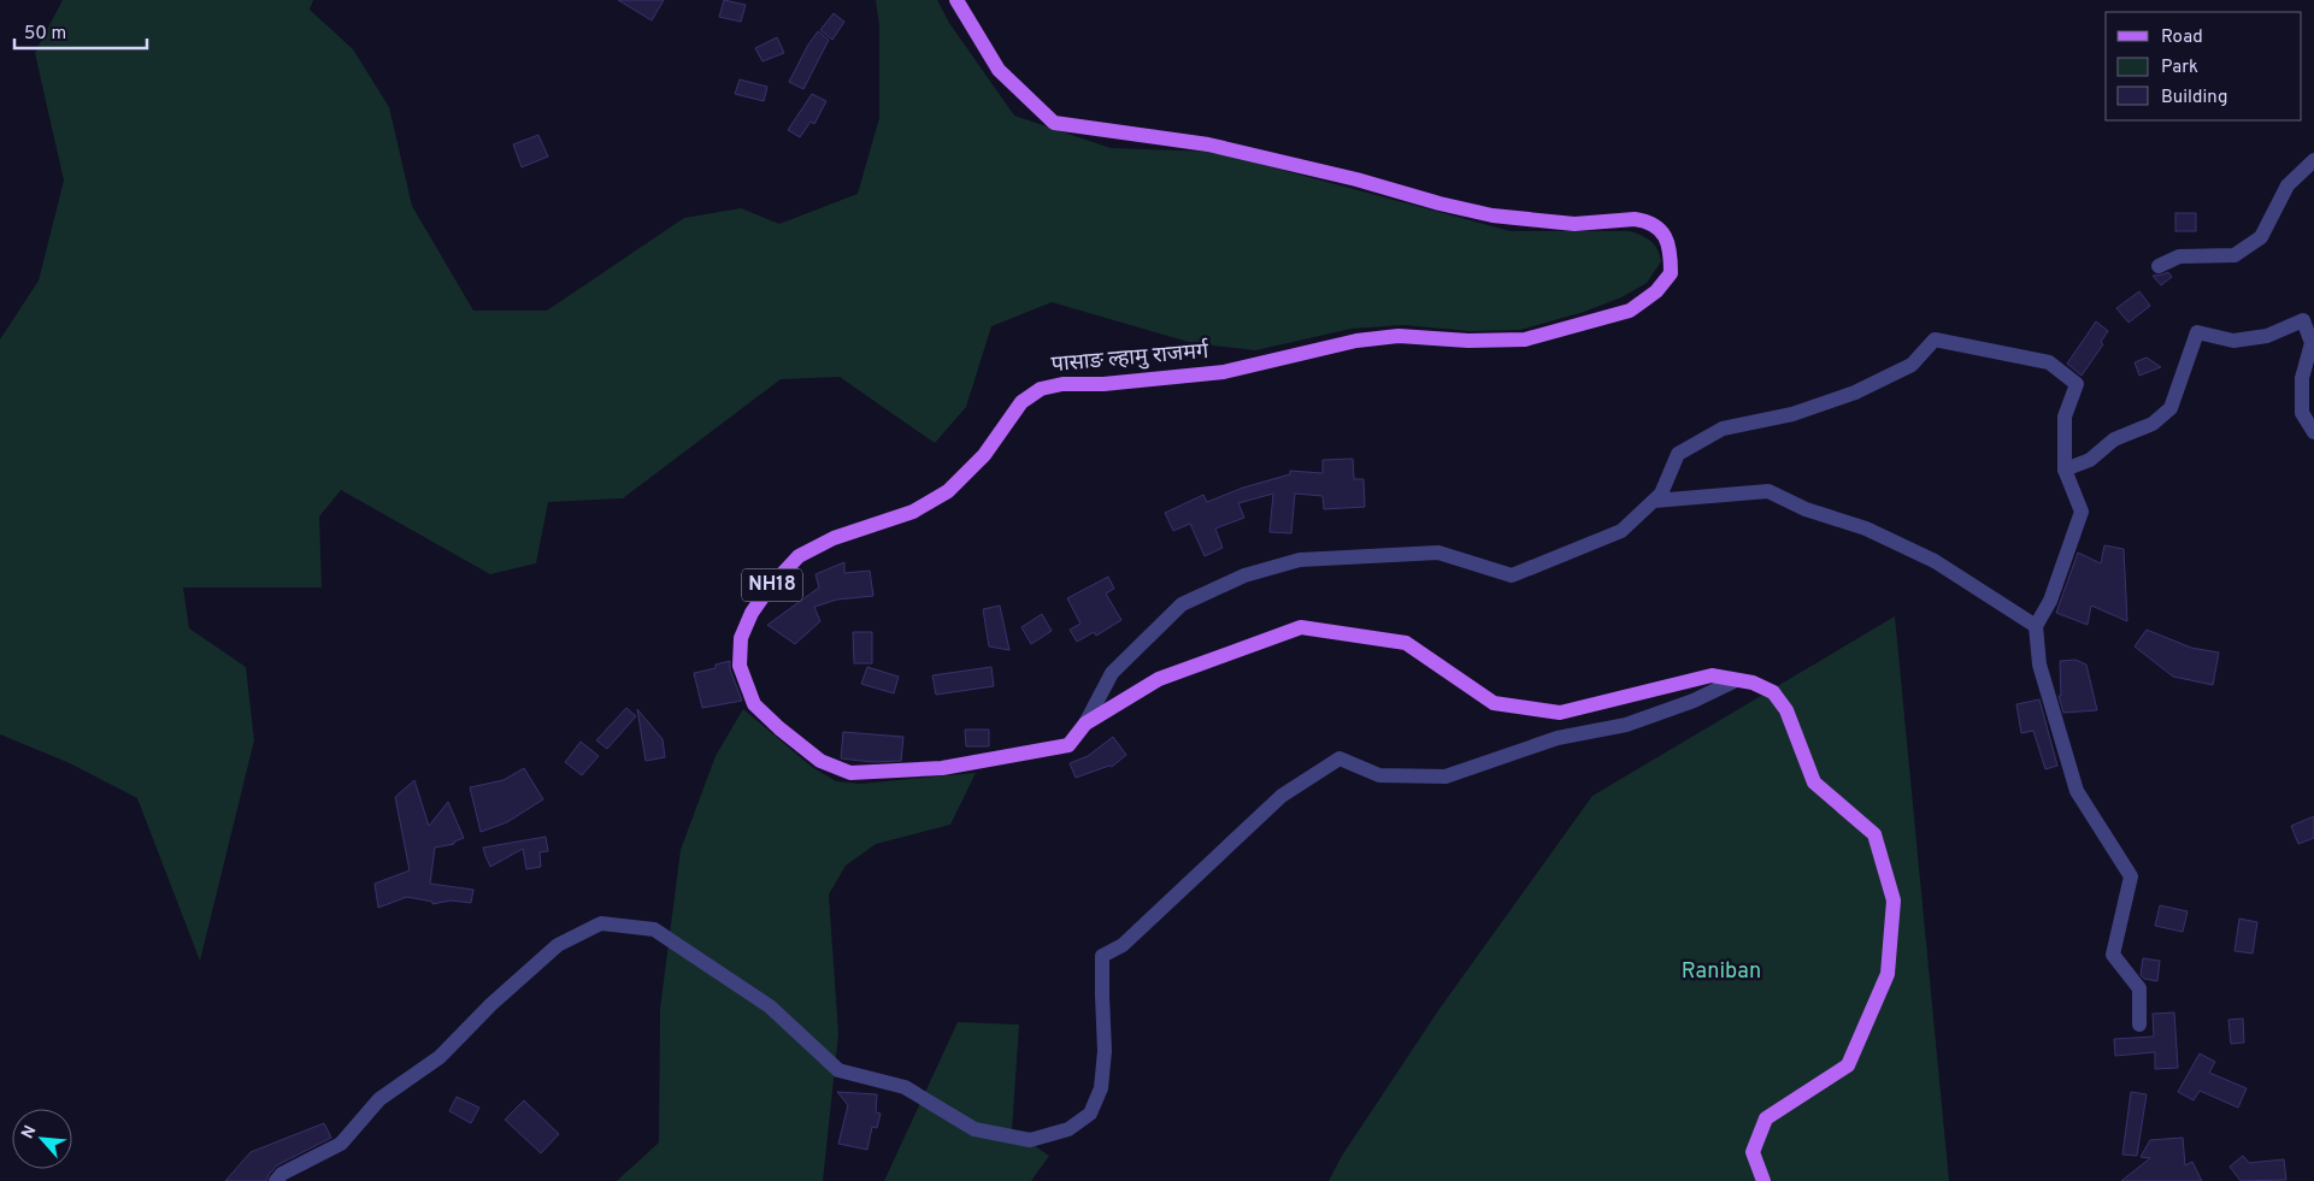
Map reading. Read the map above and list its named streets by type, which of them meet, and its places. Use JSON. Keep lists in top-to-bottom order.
{
  "streets": {
    "main road": ["पासाङ ल्हामु राजमर्ग", "NH18"]
  },
  "parks": ["Raniban"],
  "legend": ["Road", "Park", "Building"],
  "scale_bar": "50 m",
  "north": "top left"
}
